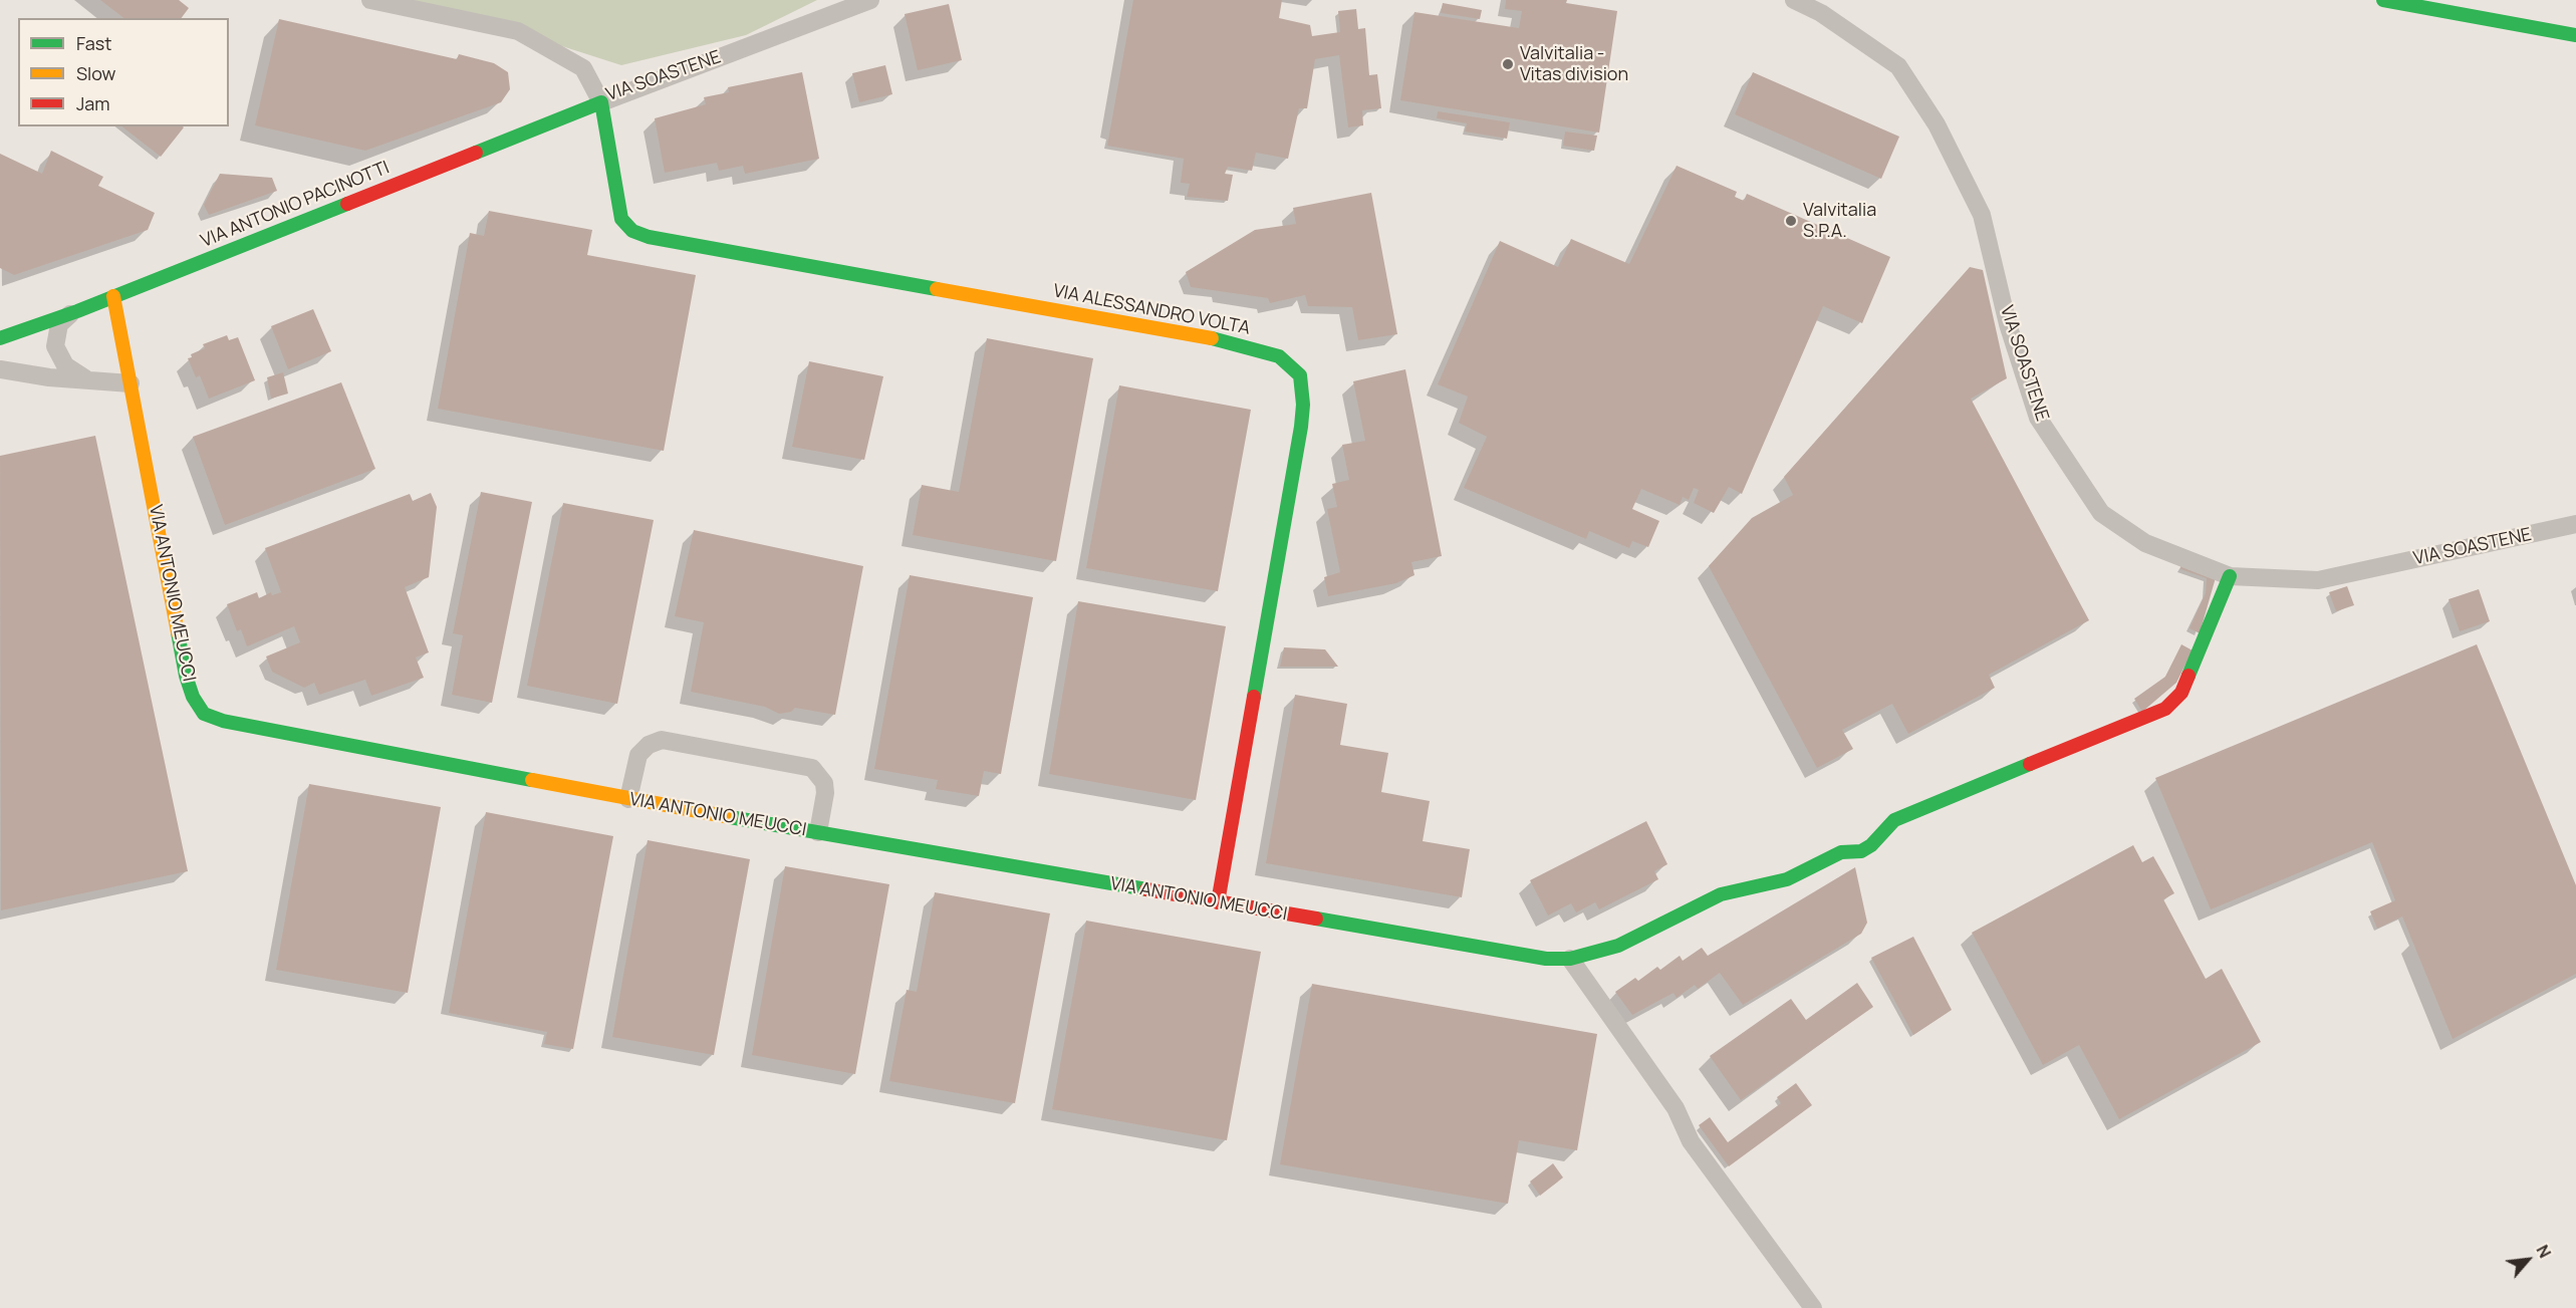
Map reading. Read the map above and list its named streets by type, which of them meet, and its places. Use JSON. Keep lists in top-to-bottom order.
{
  "streets": {
    "main road": ["VIA ANTONIO PACINOTTI", "VIA ALESSANDRO VOLTA", "VIA ANTONIO MEUCCI"],
    "street": ["VIA SOASTENE"]
  },
  "crossings": [
    ["VIA SOASTENE", "VIA ANTONIO PACINOTTI"],
    ["VIA SOASTENE", "VIA ALESSANDRO VOLTA"],
    ["VIA SOASTENE", "VIA ANTONIO MEUCCI"],
    ["VIA ANTONIO PACINOTTI", "VIA ALESSANDRO VOLTA"],
    ["VIA ANTONIO PACINOTTI", "VIA ANTONIO MEUCCI"],
    ["VIA ALESSANDRO VOLTA", "VIA ANTONIO MEUCCI"]
  ],
  "places": ["Valvitalia - Vitas division", "Valvitalia S.P.A."],
  "legend": ["Fast", "Slow", "Jam"],
  "north": "top right"
}
